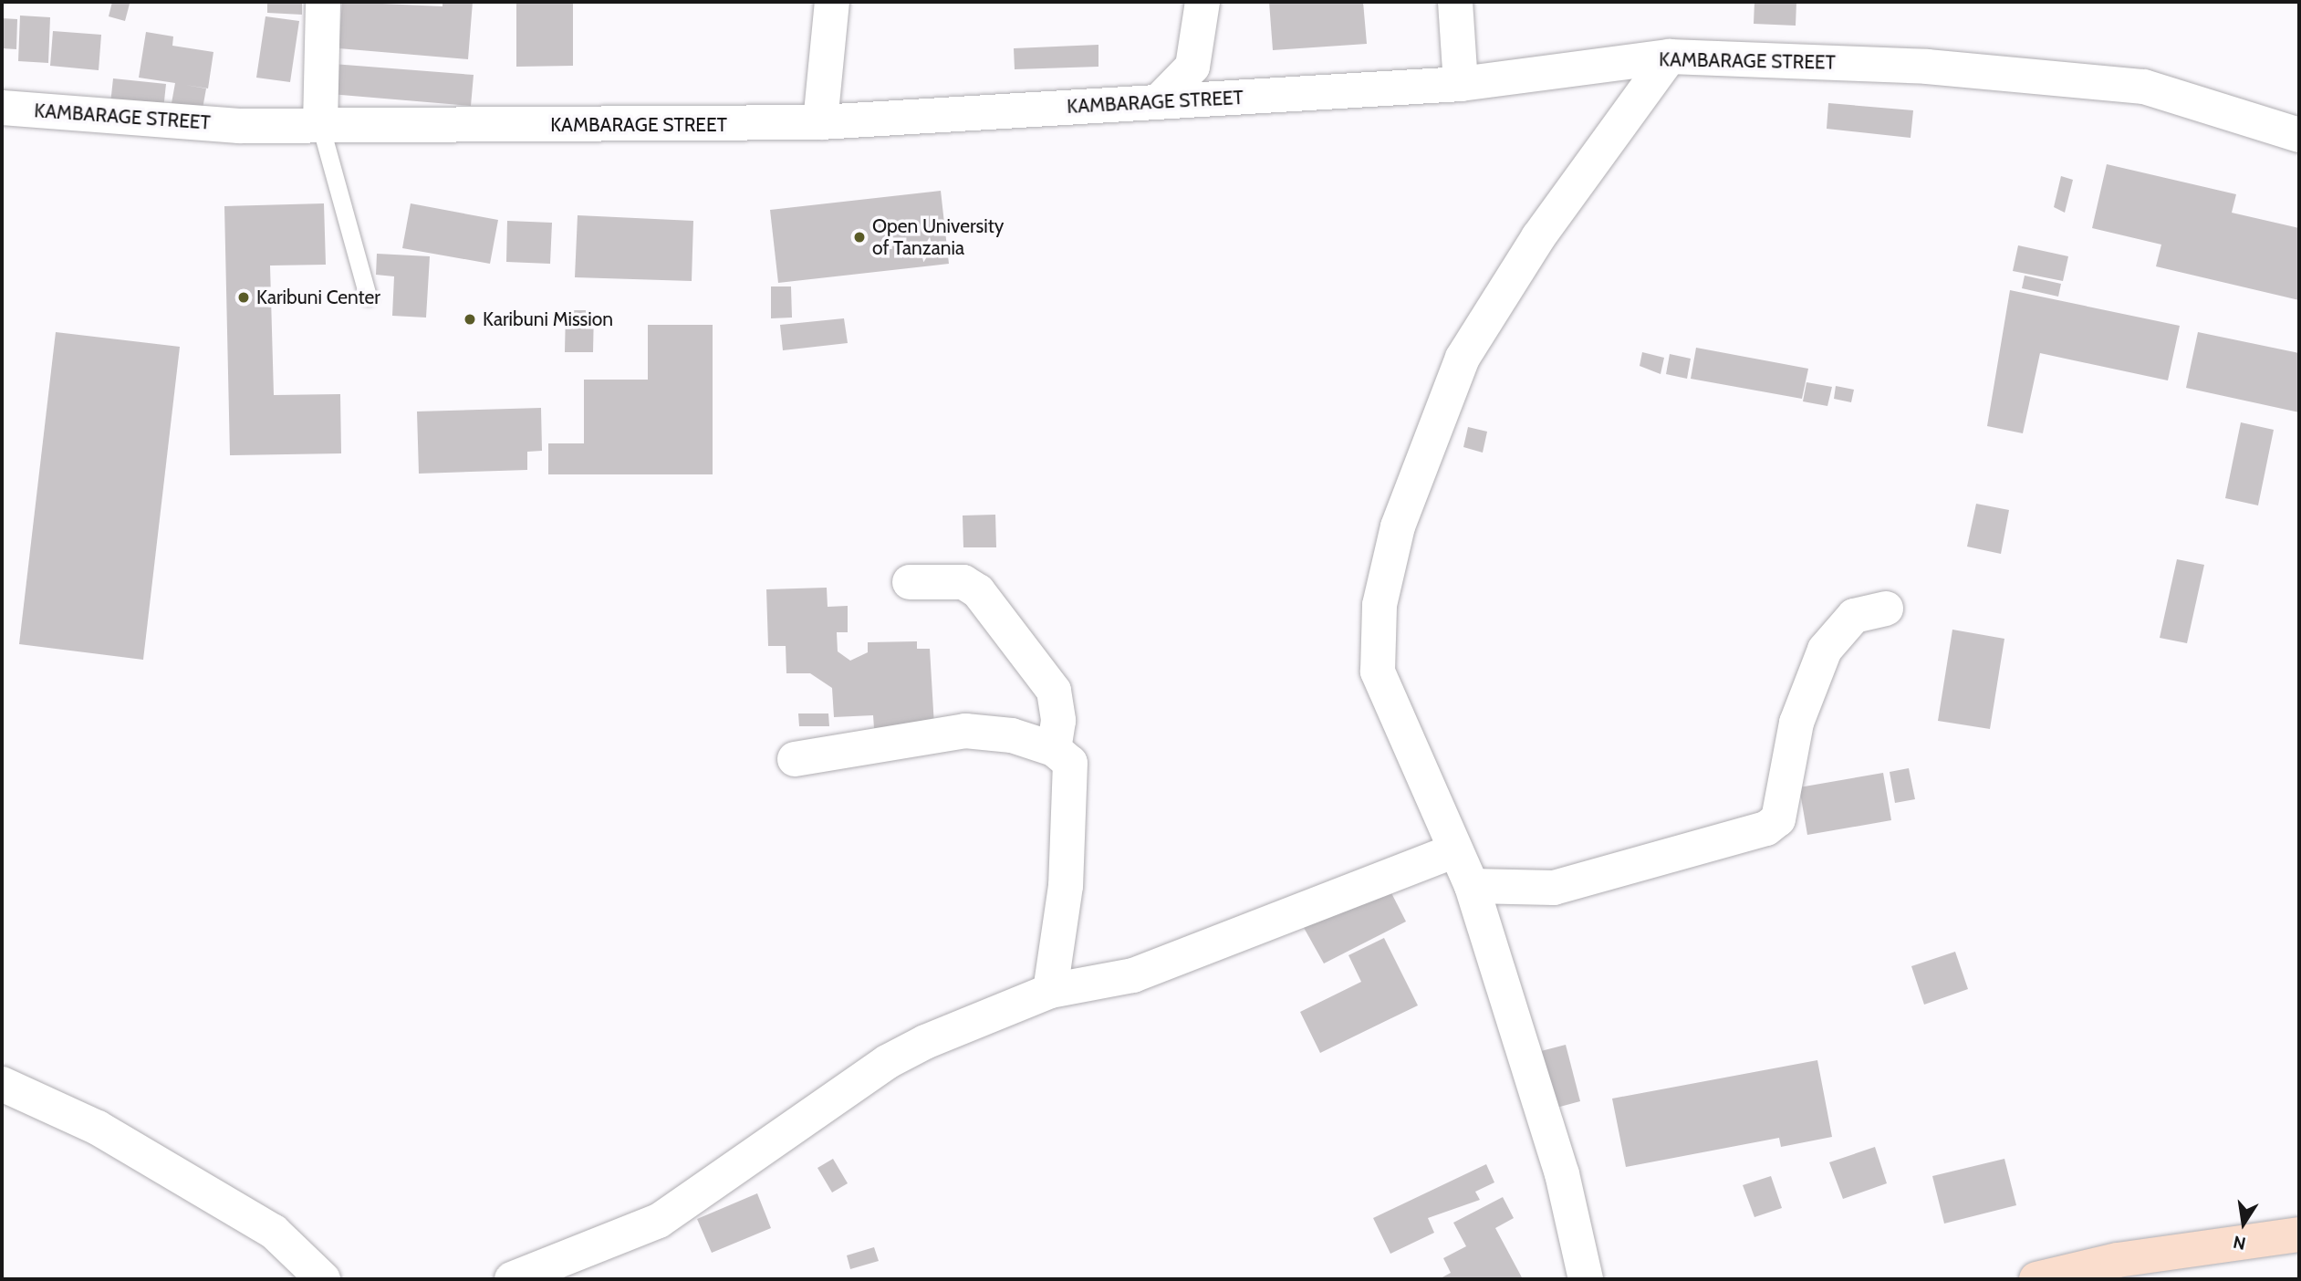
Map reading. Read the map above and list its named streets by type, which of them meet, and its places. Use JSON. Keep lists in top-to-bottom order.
{
  "streets": {
    "street": ["KAMBARAGE STREET"]
  },
  "places": ["Open University of Tanzania", "Karibuni Center", "Karibuni Mission"],
  "north": "bottom"
}
